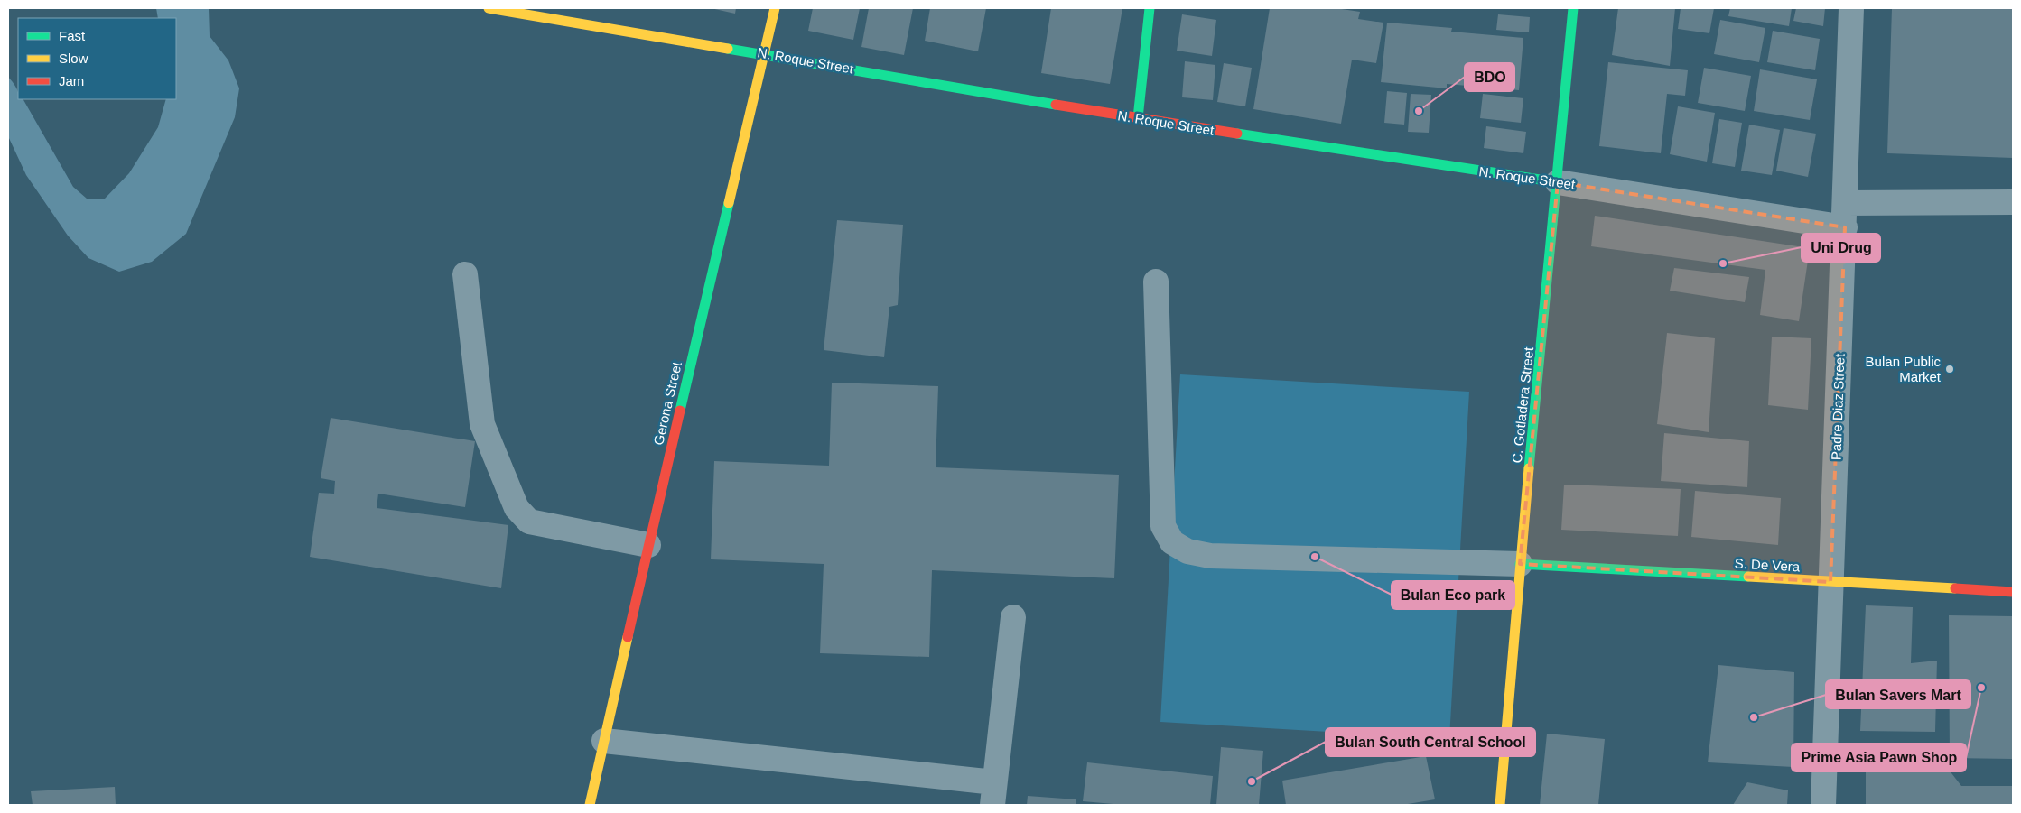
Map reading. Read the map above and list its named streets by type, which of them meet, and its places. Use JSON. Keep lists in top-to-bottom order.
{
  "streets": {
    "street": [
      "N. Roque Street",
      "Gerona Street",
      "C. Gotladera Street",
      "Padre Diaz Street",
      "S. De Vera"
    ]
  },
  "crossings": [
    ["N. Roque Street", "Gerona Street"],
    ["N. Roque Street", "C. Gotladera Street"],
    ["N. Roque Street", "Padre Diaz Street"],
    ["C. Gotladera Street", "S. De Vera"],
    ["Padre Diaz Street", "S. De Vera"]
  ],
  "places": [
    "BDO",
    "Uni Drug",
    "Bulan Public Market",
    "Bulan Eco park",
    "Prime Asia Pawn Shop",
    "Bulan Savers Mart",
    "Bulan South Central School"
  ],
  "legend": ["Fast", "Slow", "Jam"]
}
